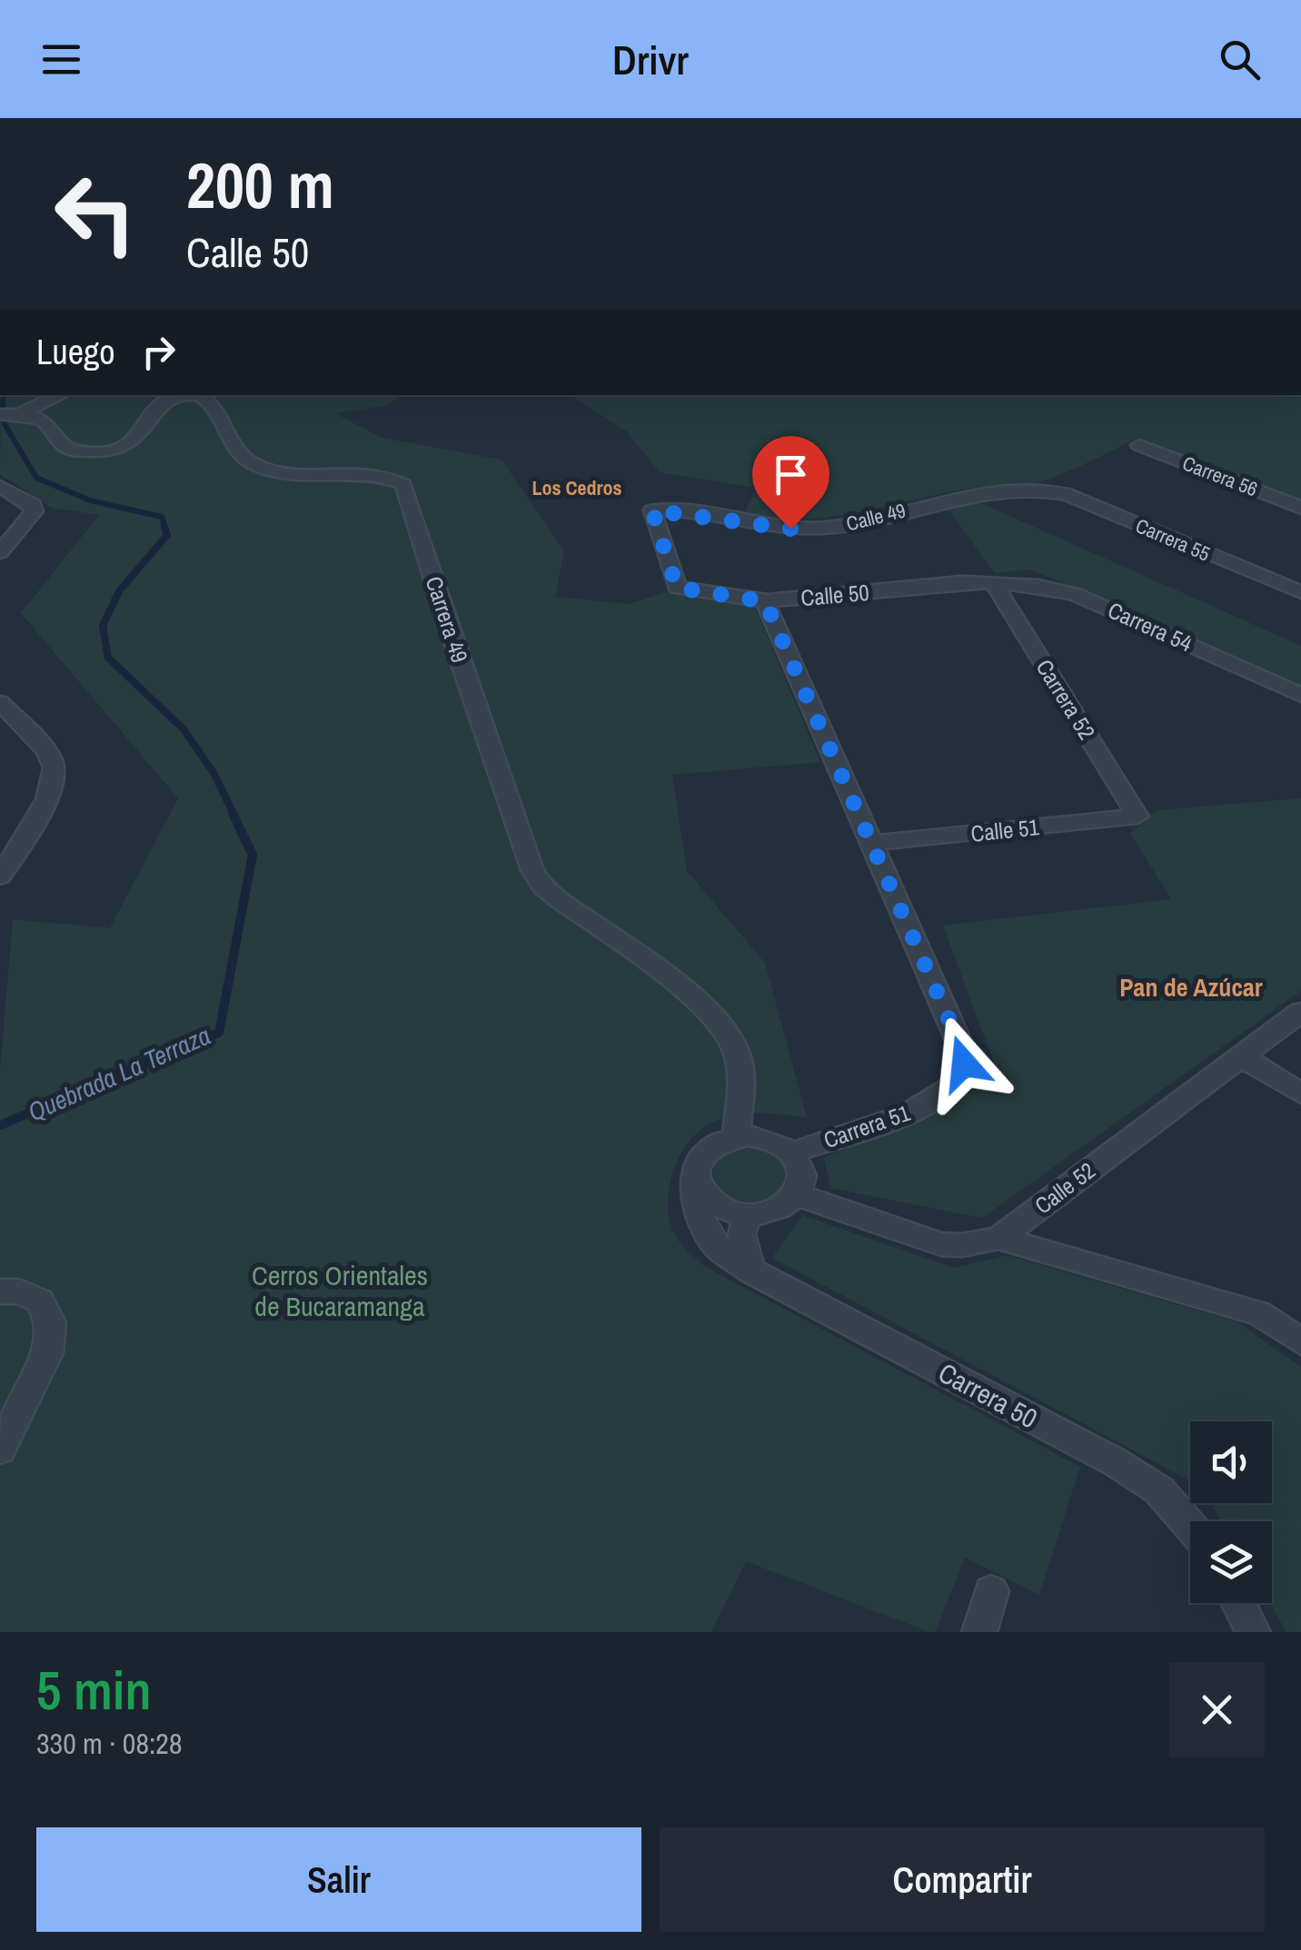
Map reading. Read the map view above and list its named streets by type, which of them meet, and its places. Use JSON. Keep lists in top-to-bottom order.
{
  "streets": {
    "street": [
      "Carrera 56",
      "Calle 49",
      "Carrera 55",
      "Calle 50",
      "Carrera 49",
      "Carrera 54",
      "Carrera 52",
      "Calle 51",
      "Carrera 51",
      "Calle 52",
      "Carrera 50"
    ]
  },
  "crossings": [
    ["Calle 49", "Carrera 55"],
    ["Calle 49", "Calle 50"],
    ["Calle 50", "Carrera 54"],
    ["Calle 50", "Carrera 52"],
    ["Calle 50", "Carrera 51"],
    ["Carrera 49", "Carrera 51"],
    ["Carrera 49", "Calle 52"],
    ["Carrera 49", "Carrera 50"],
    ["Carrera 54", "Carrera 52"],
    ["Carrera 52", "Calle 51"],
    ["Calle 51", "Carrera 51"],
    ["Carrera 51", "Calle 52"],
    ["Carrera 51", "Carrera 50"],
    ["Calle 52", "Carrera 50"]
  ],
  "districts": ["Los Cedros", "Pan de Azúcar"],
  "water": ["Quebrada La Terraza"],
  "parks": ["Cerros Orientales de Bucaramanga"],
  "page": {
    "header": "Drivr",
    "turn": ["200 m", "Calle 50"],
    "then": "Luego",
    "heading": ["5 min", "330 m · 08:28"],
    "buttons": ["Salir", "Compartir"]
  }
}
